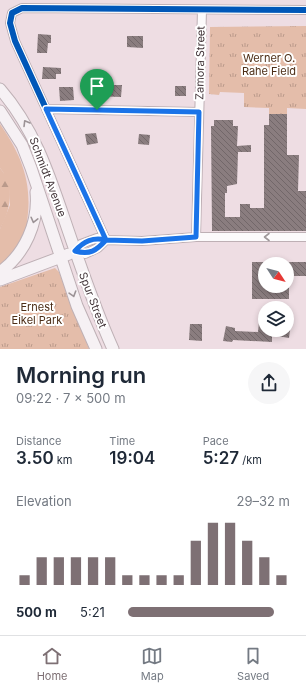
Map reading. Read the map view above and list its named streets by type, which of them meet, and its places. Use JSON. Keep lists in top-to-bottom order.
{
  "streets": {
    "main road": ["Schmidt Avenue", "Spur Street"],
    "street": ["Zamora Street"]
  },
  "crossings": [
    ["Schmidt Avenue", "Spur Street"]
  ],
  "parks": ["Werner O. Rahe Field", "Ernest Eikel Park"],
  "north": "bottom right",
  "page": {
    "heading": ["Morning run", "09:22 · 7 × 500 m"],
    "stats": [
      ["Distance", "3.50 km"],
      ["Time", "19:04"],
      ["Pace", "5:27 /km"]
    ],
    "chart": ["Elevation", "29–32 m"],
    "list": [
      {
        "name": "500 m",
        "note": "5:21"
      }
    ],
    "tabs": ["Home", "Map", "Saved"]
  }
}
